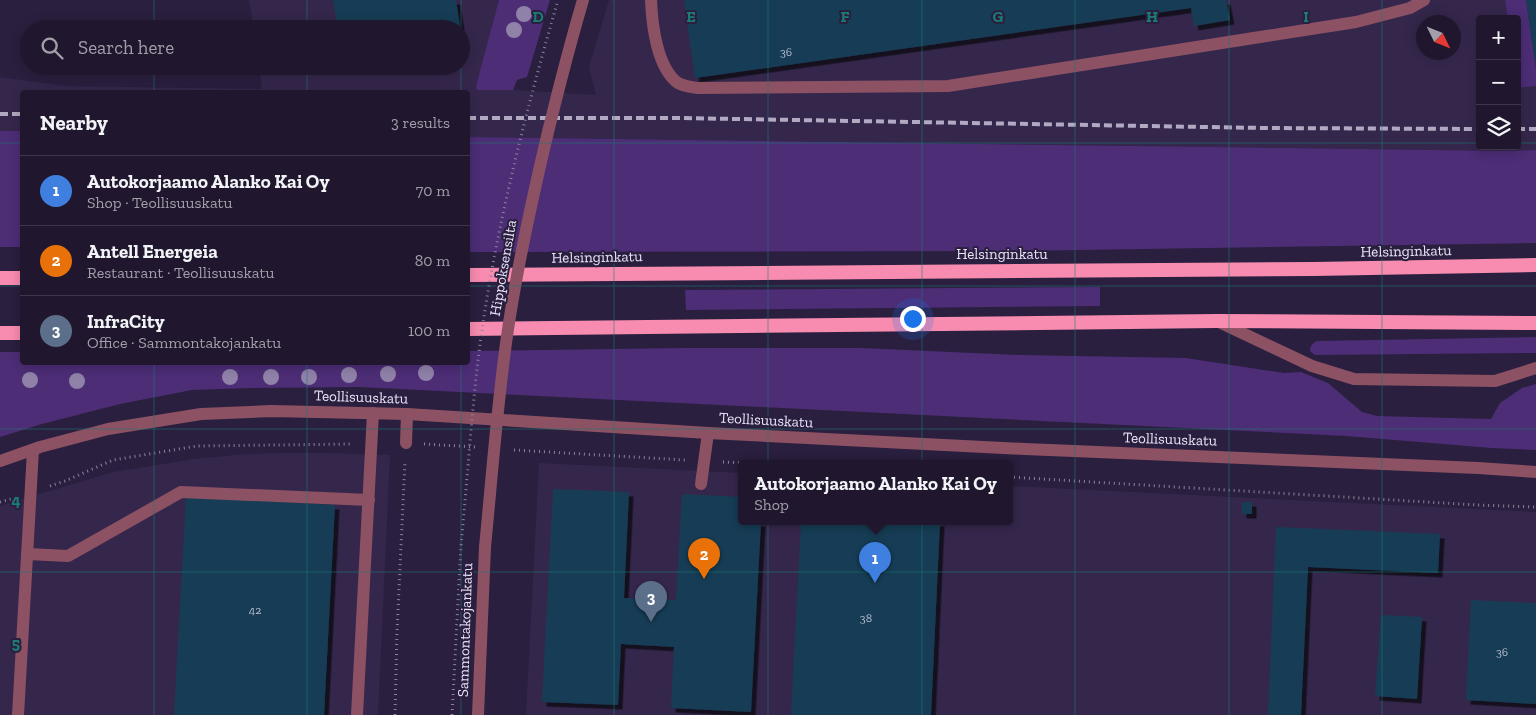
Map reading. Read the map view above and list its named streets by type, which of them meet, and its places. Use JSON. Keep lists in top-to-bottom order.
{
  "streets": {
    "highway": ["Helsinginkatu"],
    "street": ["Hippoksensilta", "Teollisuuskatu", "Sammontakojankatu"]
  },
  "crossings": [
    ["Hippoksensilta", "Sammontakojankatu"]
  ],
  "house_numbers": [
    "36",
    "42",
    "38",
    "36"
  ],
  "north": "bottom right",
  "page": {
    "map_buttons": ["+", "−"],
    "search": "Search here",
    "heading": ["Nearby", "3 results"],
    "list": [
      {
        "mark": "1",
        "name": "Autokorjaamo Alanko Kai Oy",
        "note": "Shop · Teollisuuskatu",
        "value": "70 m"
      },
      {
        "mark": "2",
        "name": "Antell Energeia",
        "note": "Restaurant · Teollisuuskatu",
        "value": "80 m"
      },
      {
        "mark": "3",
        "name": "InfraCity",
        "note": "Office · Sammontakojankatu",
        "value": "100 m"
      }
    ],
    "popup": ["Autokorjaamo Alanko Kai Oy", "Shop"],
    "pins": ["2", "1", "3"]
  },
  "grid": {
    "columns": [
      "D",
      "E",
      "F",
      "G",
      "H",
      "I"
    ],
    "rows": ["4", "5"]
  }
}
